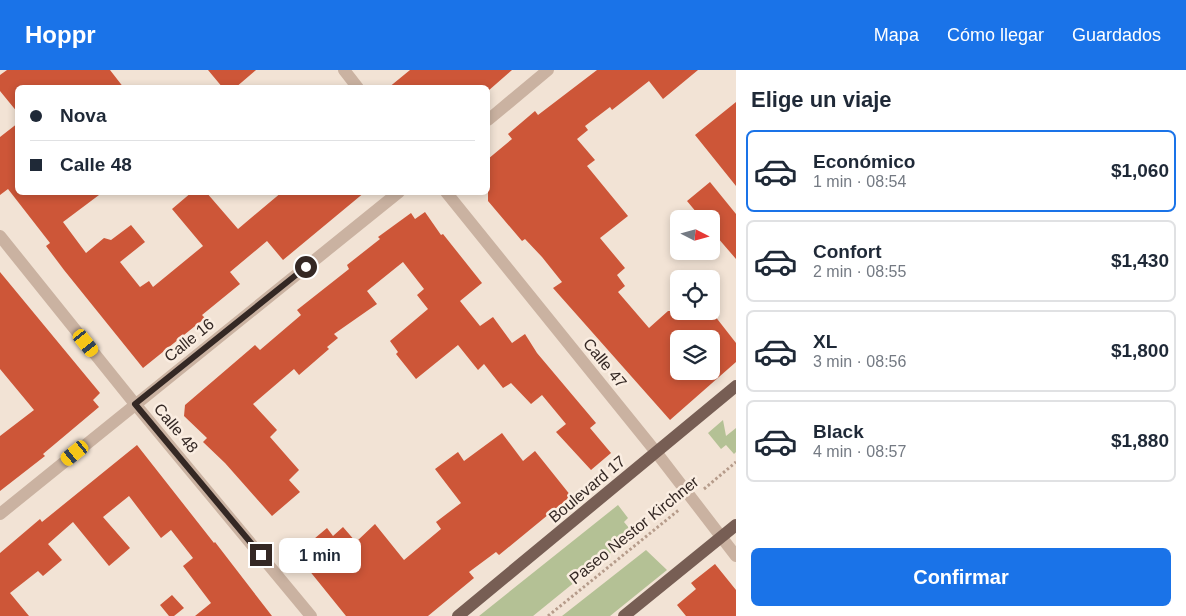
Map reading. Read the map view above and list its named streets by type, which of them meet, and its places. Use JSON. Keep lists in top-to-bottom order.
{
  "streets": {
    "main road": ["Boulevard 17"],
    "street": ["Calle 16", "Calle 47", "Calle 48"],
    "path": ["Paseo Nestor Kirchner"]
  },
  "crossings": [
    ["Calle 16", "Calle 48"],
    ["Calle 47", "Boulevard 17"],
    ["Calle 47", "Paseo Nestor Kirchner"]
  ],
  "north": "right",
  "page": {
    "header": "Hoppr",
    "nav": ["Mapa", "Cómo llegar", "Guardados"],
    "heading": "Elige un viaje",
    "banner": ["Nova", "Calle 48"],
    "list": [
      {
        "name": "Económico",
        "note": "1 min · 08:54",
        "value": "$1,060"
      },
      {
        "name": "Confort",
        "note": "2 min · 08:55",
        "value": "$1,430"
      },
      {
        "name": "XL",
        "note": "3 min · 08:56",
        "value": "$1,800"
      },
      {
        "name": "Black",
        "note": "4 min · 08:57",
        "value": "$1,880"
      }
    ],
    "bubble": "1 min",
    "buttons": "Confirmar"
  }
}
